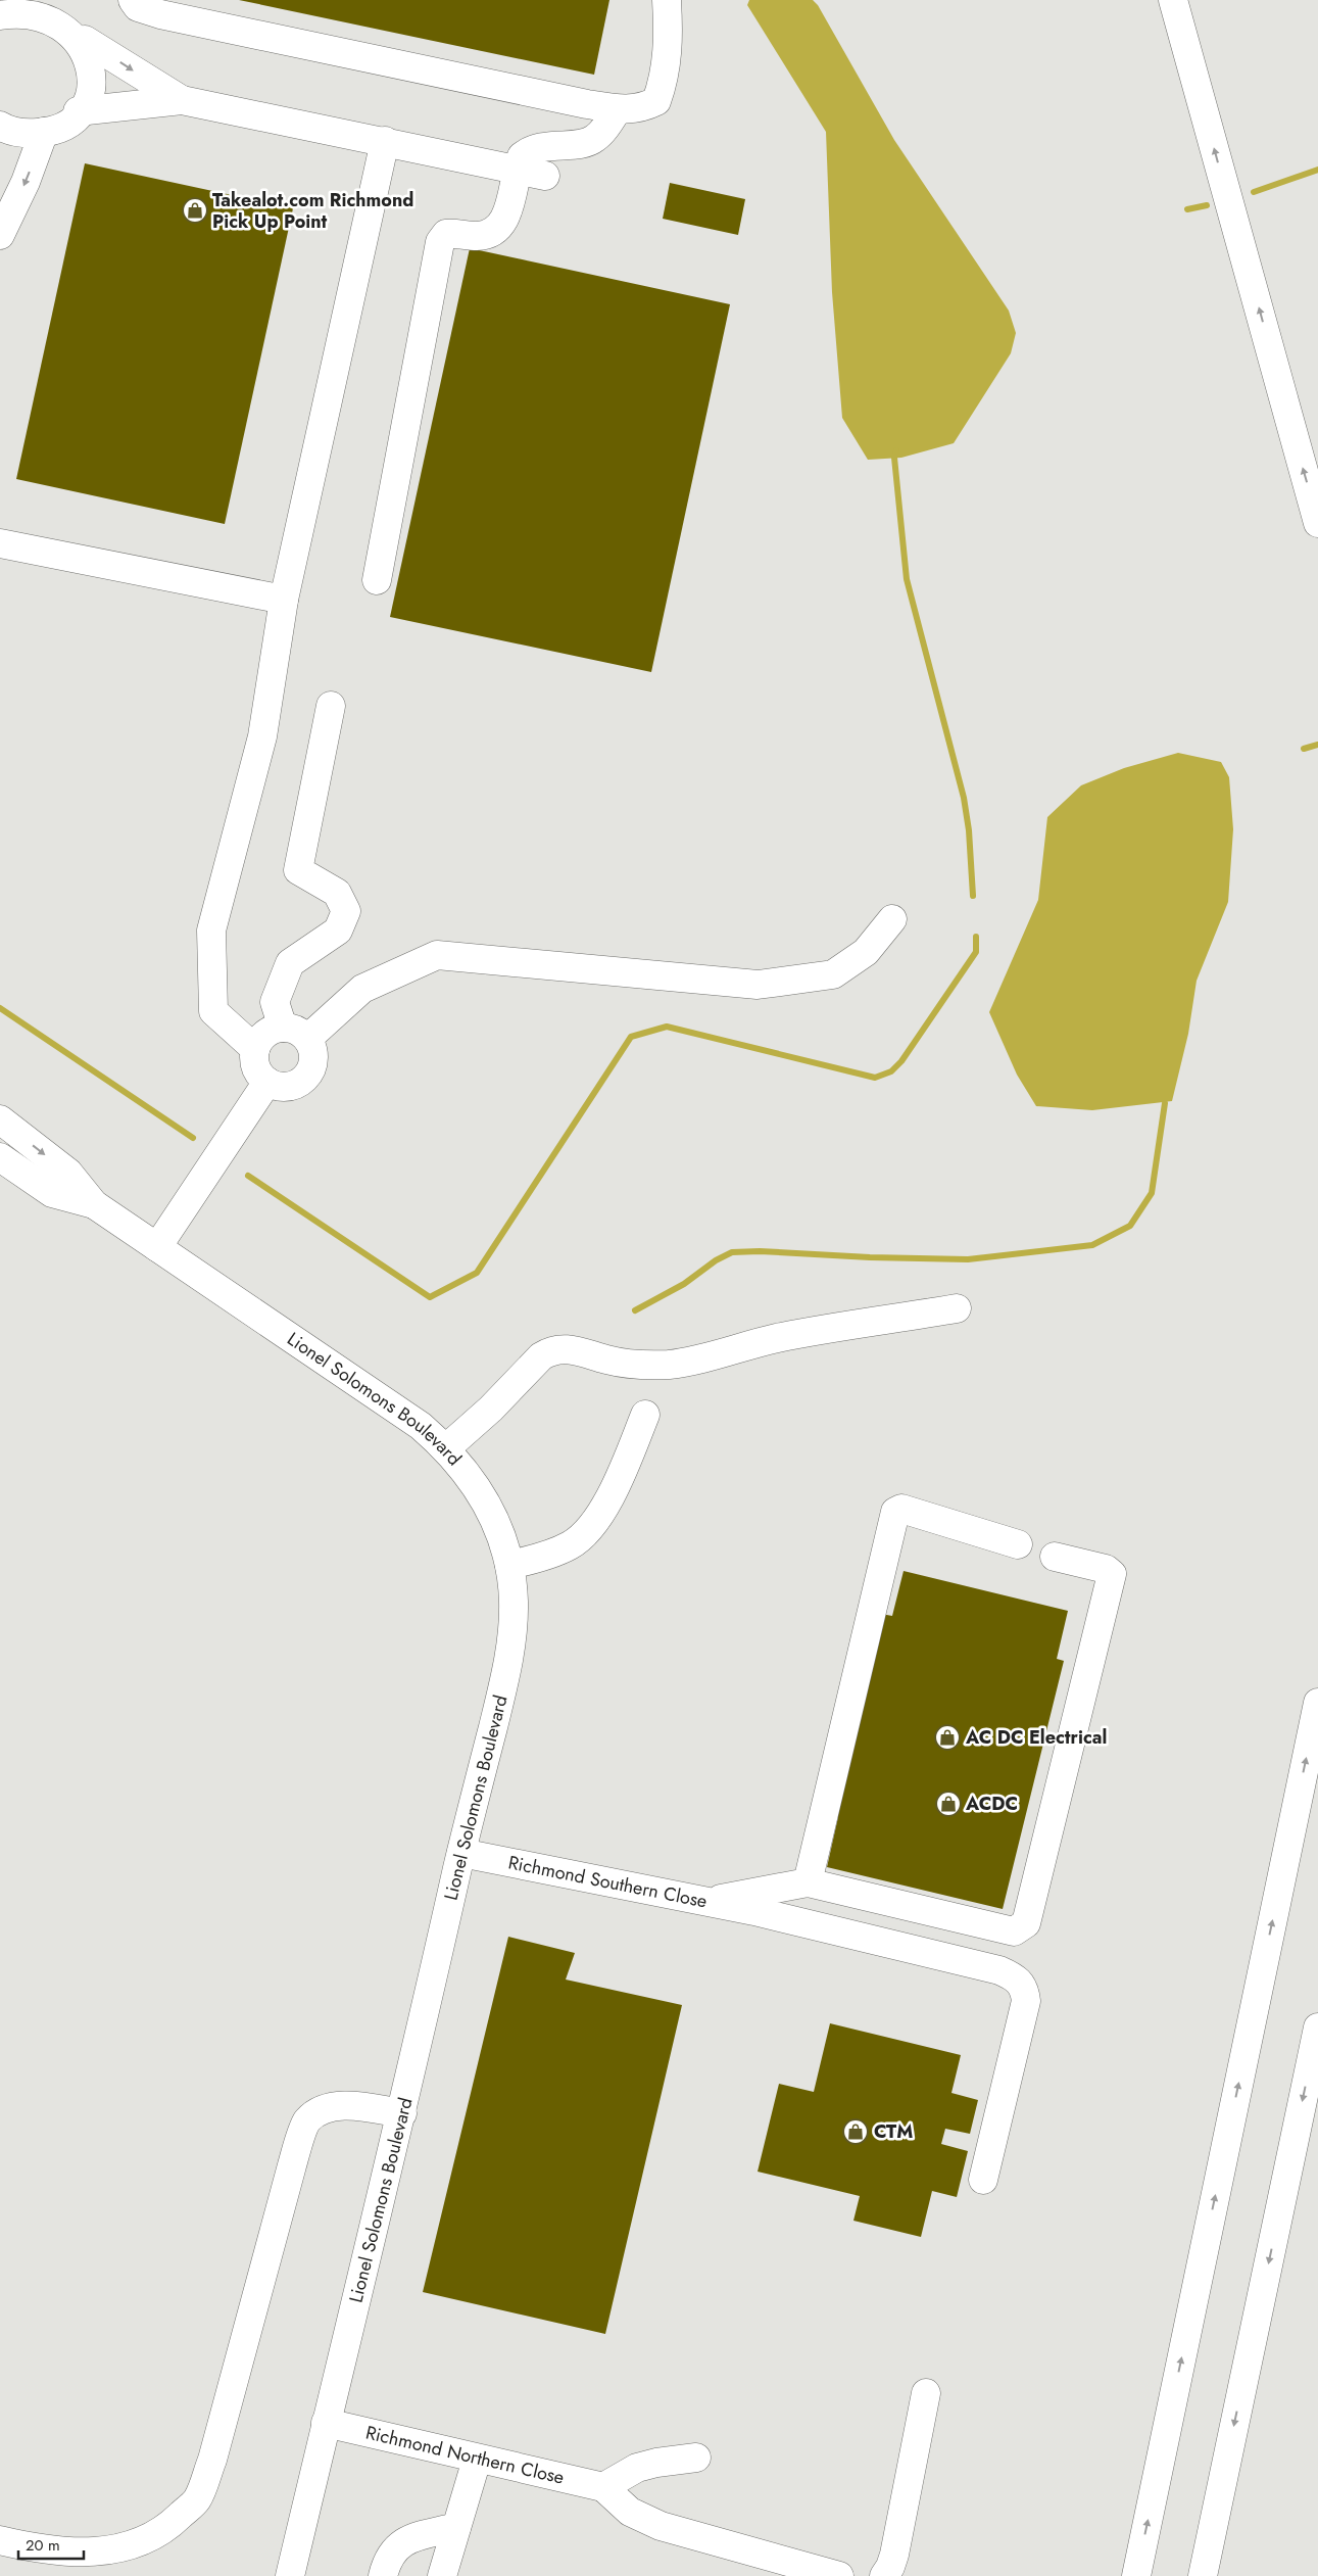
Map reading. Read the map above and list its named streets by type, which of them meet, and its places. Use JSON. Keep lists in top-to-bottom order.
{
  "streets": {
    "main road": ["Lionel Solomons Boulevard", "Richmond Southern Close", "Richmond Northern Close"]
  },
  "crossings": [
    ["Lionel Solomons Boulevard", "Richmond Southern Close"],
    ["Lionel Solomons Boulevard", "Richmond Northern Close"]
  ],
  "places": {
    "shop": [
      "Takealot.com Richmond Pick Up Point",
      "AC DC Electrical",
      "ACDC",
      "CTM"
    ]
  },
  "scale_bar": "20 m"
}
